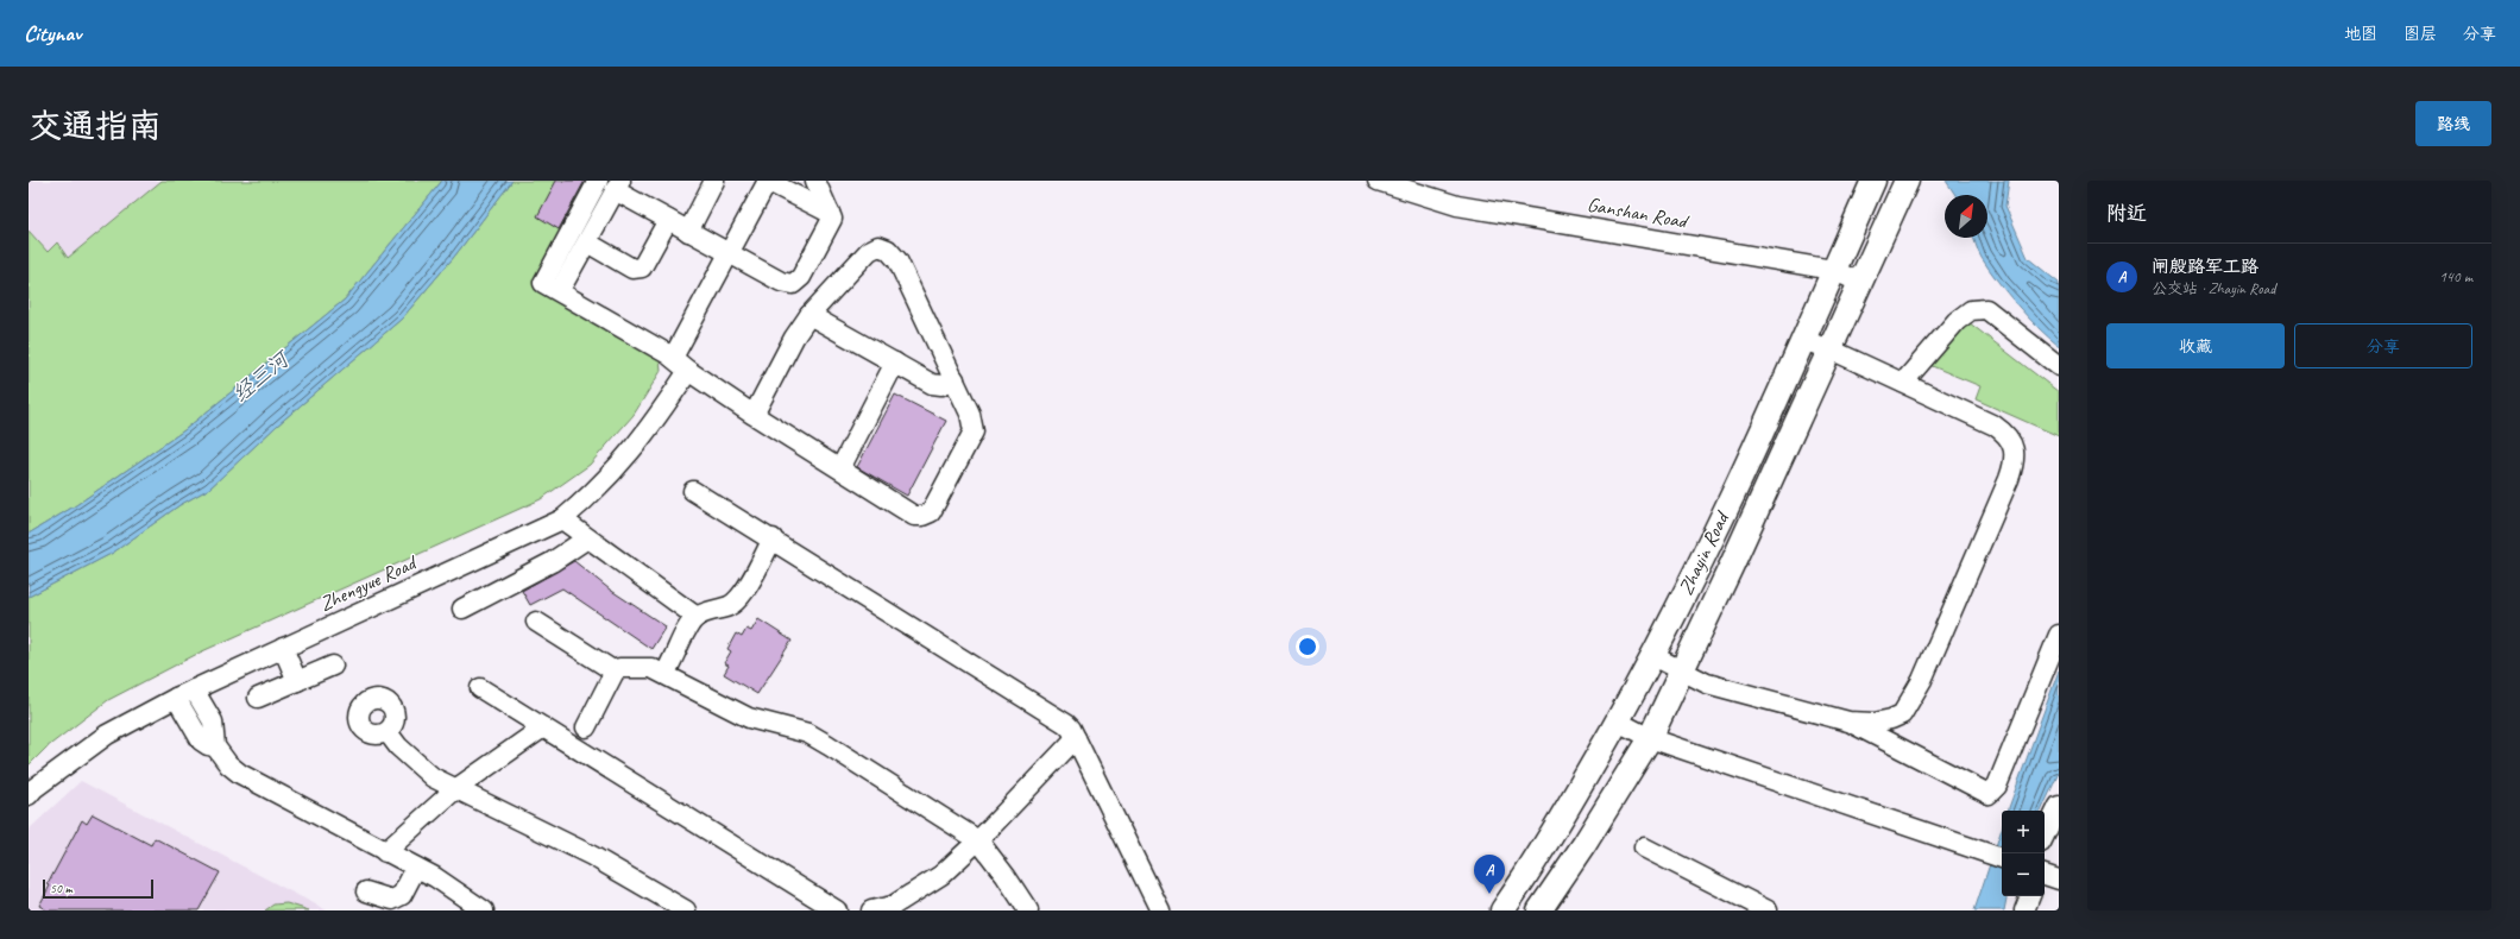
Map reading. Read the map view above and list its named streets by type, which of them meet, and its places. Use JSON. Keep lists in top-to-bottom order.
{
  "streets": {
    "main road": ["Zhayin Road"],
    "street": ["Ganshan Road", "Zhengyue Road"]
  },
  "crossings": [
    ["Ganshan Road", "Zhayin Road"]
  ],
  "water": ["经三河"],
  "scale_bar": "50 m",
  "north": "top right",
  "page": {
    "header": "Citynav",
    "nav": ["地图", "图层", "分享"],
    "buttons": [
      "路线",
      ["收藏", "分享"]
    ],
    "title": "交通指南",
    "heading": "附近",
    "list": [
      {
        "mark": "A",
        "name": "闸殷路军工路",
        "note": "公交站 · Zhayin Road",
        "value": "140 m"
      }
    ],
    "map_buttons": ["+", "−"],
    "pins": "A",
    "scale": "50 m"
  }
}
